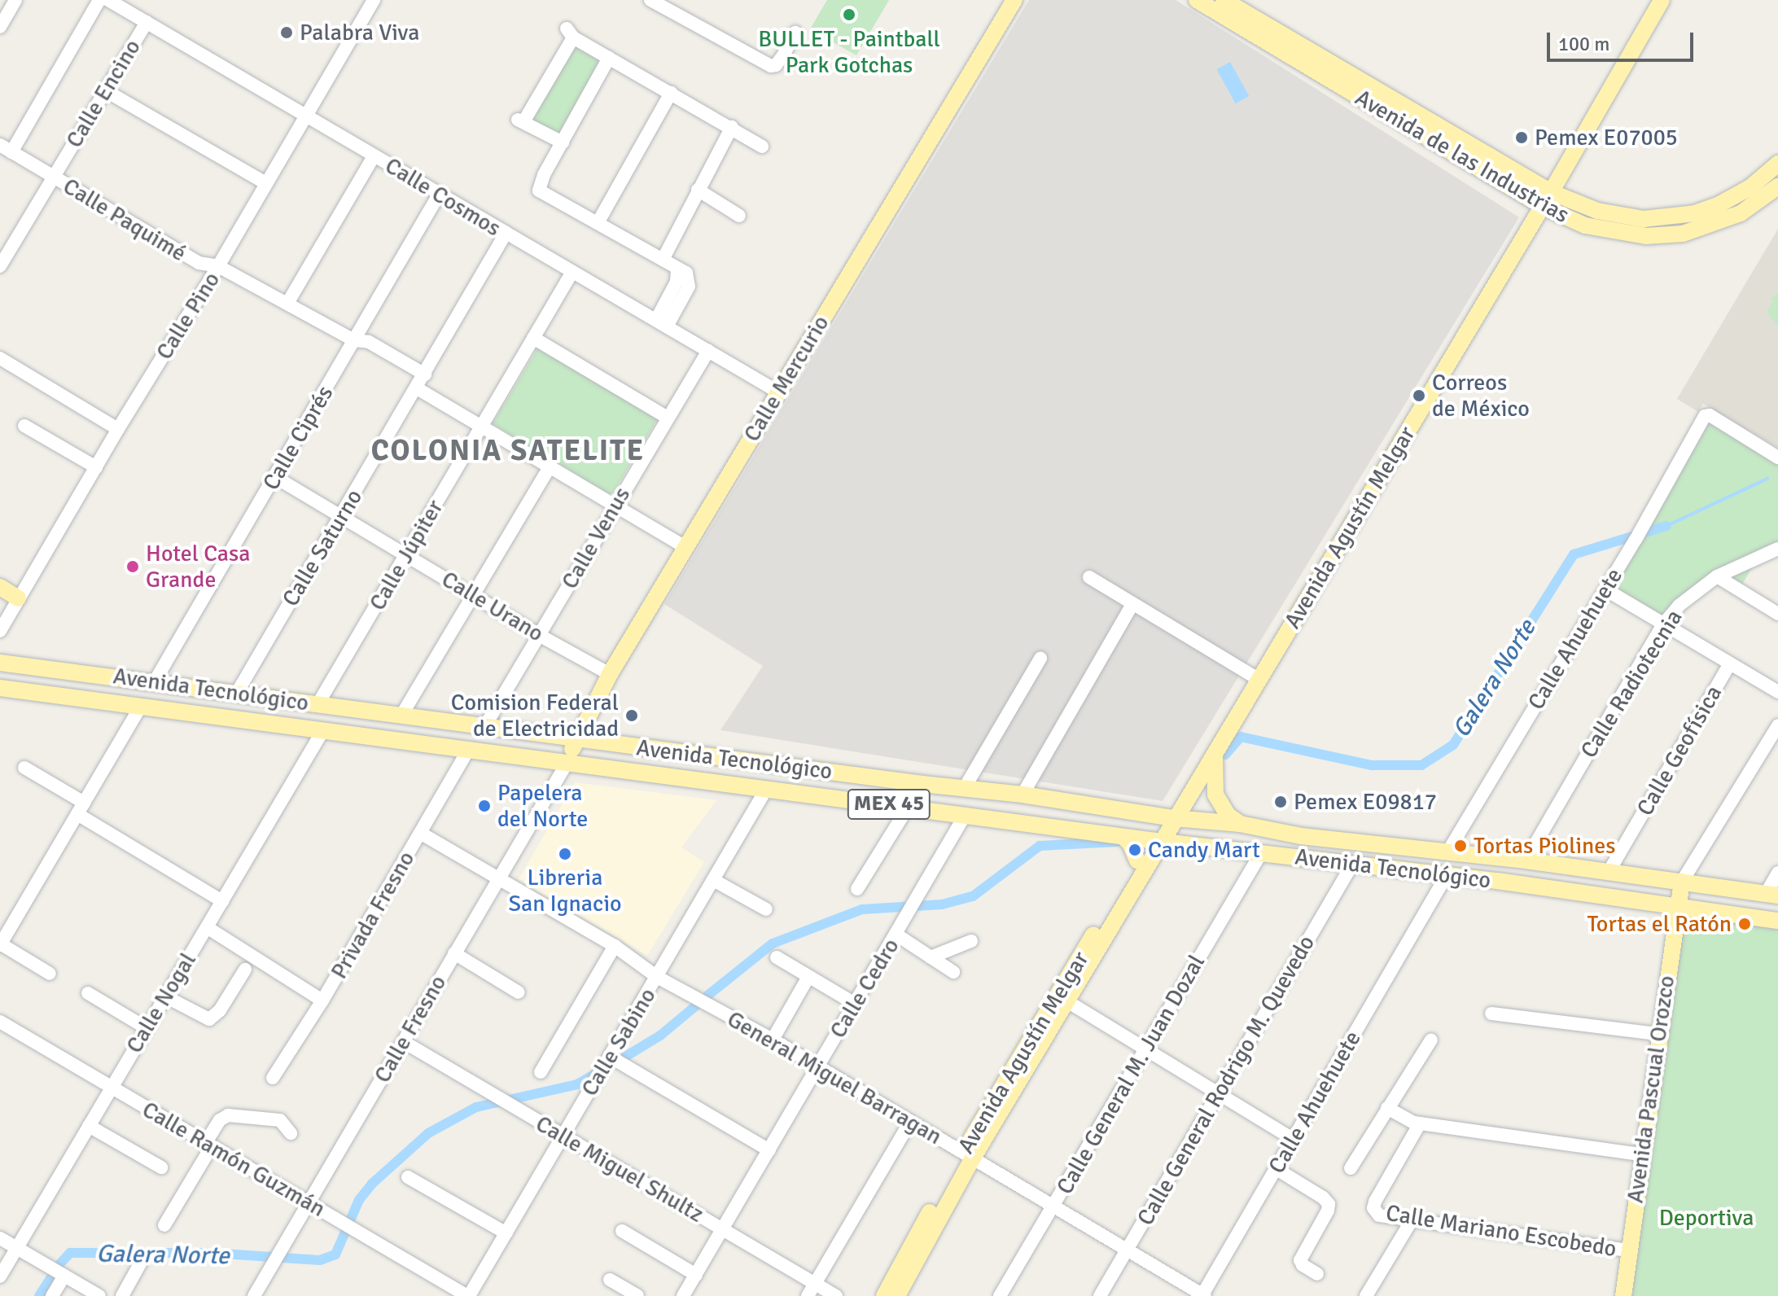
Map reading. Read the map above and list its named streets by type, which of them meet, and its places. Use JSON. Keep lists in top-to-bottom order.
{
  "streets": {
    "main road": [
      "Avenida de las Industrias",
      "Calle Mercurio",
      "Avenida Agustín Melgar",
      "Avenida Tecnológico",
      "MEX 45",
      "Avenida Pascual Orozco"
    ],
    "street": [
      "Calle Encino",
      "Calle Cosmos",
      "Calle Paquimé",
      "Calle Pino",
      "Calle Ciprés",
      "Calle Venus",
      "Calle Saturno",
      "Calle Júpiter",
      "Calle Urano",
      "Calle Ahuehuete",
      "Calle Radiotecnia",
      "Calle Geofísica",
      "Privada Fresno",
      "Calle Cedro",
      "Calle Nogal",
      "Calle Fresno",
      "Calle Sabino",
      "Calle General M. Juan Dozal",
      "General Miguel Barragan",
      "Calle General Rodrigo M. Quevedo",
      "Calle Ramón Guzmán",
      "Calle Miguel Shultz",
      "Calle Mariano Escobedo"
    ]
  },
  "crossings": [
    ["Calle Encino", "Calle Cosmos"],
    ["Calle Encino", "Calle Paquimé"],
    ["Avenida de las Industrias", "Avenida Agustín Melgar"],
    ["Calle Cosmos", "Calle Pino"],
    ["Calle Cosmos", "Calle Mercurio"],
    ["Calle Cosmos", "Calle Ciprés"],
    ["Calle Cosmos", "Calle Venus"],
    ["Calle Cosmos", "Calle Saturno"],
    ["Calle Cosmos", "Calle Júpiter"],
    ["Calle Paquimé", "Calle Pino"],
    ["Calle Paquimé", "Calle Ciprés"],
    ["Calle Paquimé", "Calle Saturno"],
    ["Calle Mercurio", "Calle Urano"],
    ["Calle Mercurio", "Avenida Tecnológico"],
    ["Calle Mercurio", "Calle Fresno"],
    ["Calle Ciprés", "Calle Urano"],
    ["Calle Ciprés", "Avenida Tecnológico"],
    ["Avenida Agustín Melgar", "Avenida Tecnológico"],
    ["Avenida Agustín Melgar", "General Miguel Barragan"],
    ["Calle Venus", "Calle Urano"],
    ["Calle Venus", "Avenida Tecnológico"],
    ["Calle Saturno", "Calle Urano"],
    ["Calle Saturno", "Avenida Tecnológico"],
    ["Calle Júpiter", "Calle Urano"],
    ["Calle Júpiter", "Avenida Tecnológico"],
    ["Calle Ahuehuete", "Avenida Tecnológico"],
    ["Calle Ahuehuete", "General Miguel Barragan"],
    ["Calle Radiotecnia", "Avenida Tecnológico"],
    ["Avenida Tecnológico", "Calle Geofísica"],
    ["Avenida Tecnológico", "Privada Fresno"],
    ["Avenida Tecnológico", "Calle Cedro"],
    ["Avenida Tecnológico", "Calle Nogal"],
    ["Avenida Tecnológico", "Calle Fresno"],
    ["Avenida Tecnológico", "Calle Sabino"],
    ["Avenida Tecnológico", "Calle General M. Juan Dozal"],
    ["Avenida Tecnológico", "Calle General Rodrigo M. Quevedo"],
    ["Avenida Tecnológico", "Avenida Pascual Orozco"],
    ["Privada Fresno", "General Miguel Barragan"],
    ["Calle Cedro", "General Miguel Barragan"],
    ["Calle Cedro", "Calle Miguel Shultz"],
    ["Calle Nogal", "Calle Ramón Guzmán"],
    ["Calle Fresno", "General Miguel Barragan"],
    ["Calle Fresno", "Calle Ramón Guzmán"],
    ["Calle Fresno", "Calle Miguel Shultz"],
    ["Calle Sabino", "General Miguel Barragan"],
    ["Calle Sabino", "Calle Ramón Guzmán"],
    ["Calle Sabino", "Calle Miguel Shultz"],
    ["Calle General M. Juan Dozal", "General Miguel Barragan"],
    ["General Miguel Barragan", "Calle General Rodrigo M. Quevedo"],
    ["Avenida Pascual Orozco", "Calle Mariano Escobedo"]
  ],
  "districts": ["COLONIA SATELITE"],
  "water": ["Galera Norte"],
  "parks": ["Deportiva"],
  "places": [
    "BULLET - Paintball Park Gotchas",
    "Palabra Viva",
    "Pemex E07005",
    "Correos de México",
    "Hotel Casa Grande",
    "Comision Federal de Electricidad",
    "Pemex E09817",
    "Papelera del Norte",
    "Tortas Piolines",
    "Candy Mart",
    "Libreria San Ignacio",
    "Tortas el Ratón"
  ],
  "scale_bar": "100 m"
}
